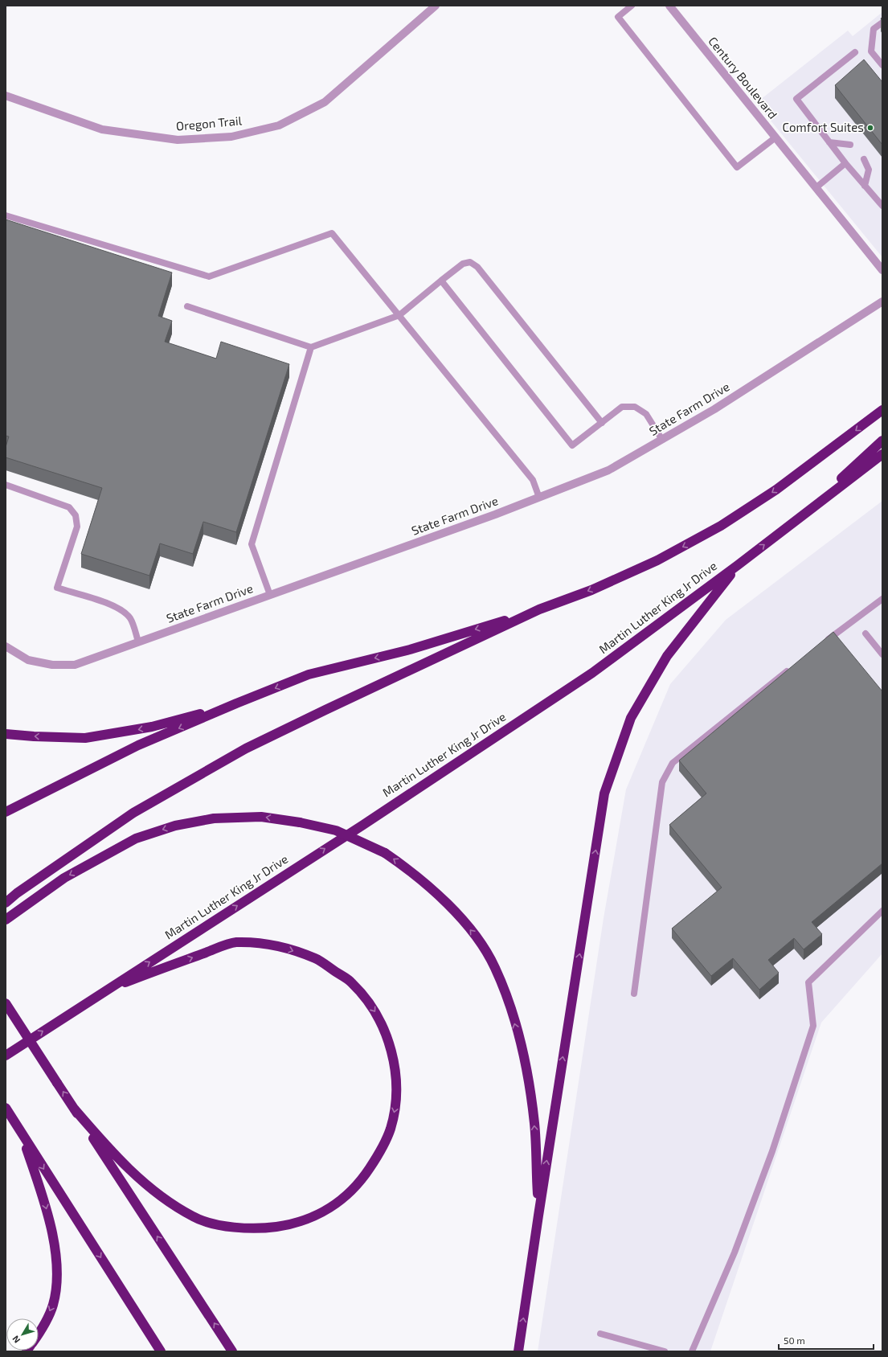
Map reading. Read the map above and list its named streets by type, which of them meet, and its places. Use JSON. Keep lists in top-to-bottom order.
{
  "streets": {
    "highway": ["Martin Luther King Jr Drive"],
    "street": ["Century Boulevard", "Oregon Trail", "State Farm Drive"]
  },
  "places": ["Comfort Suites"],
  "scale_bar": "50 m",
  "north": "bottom left"
}
